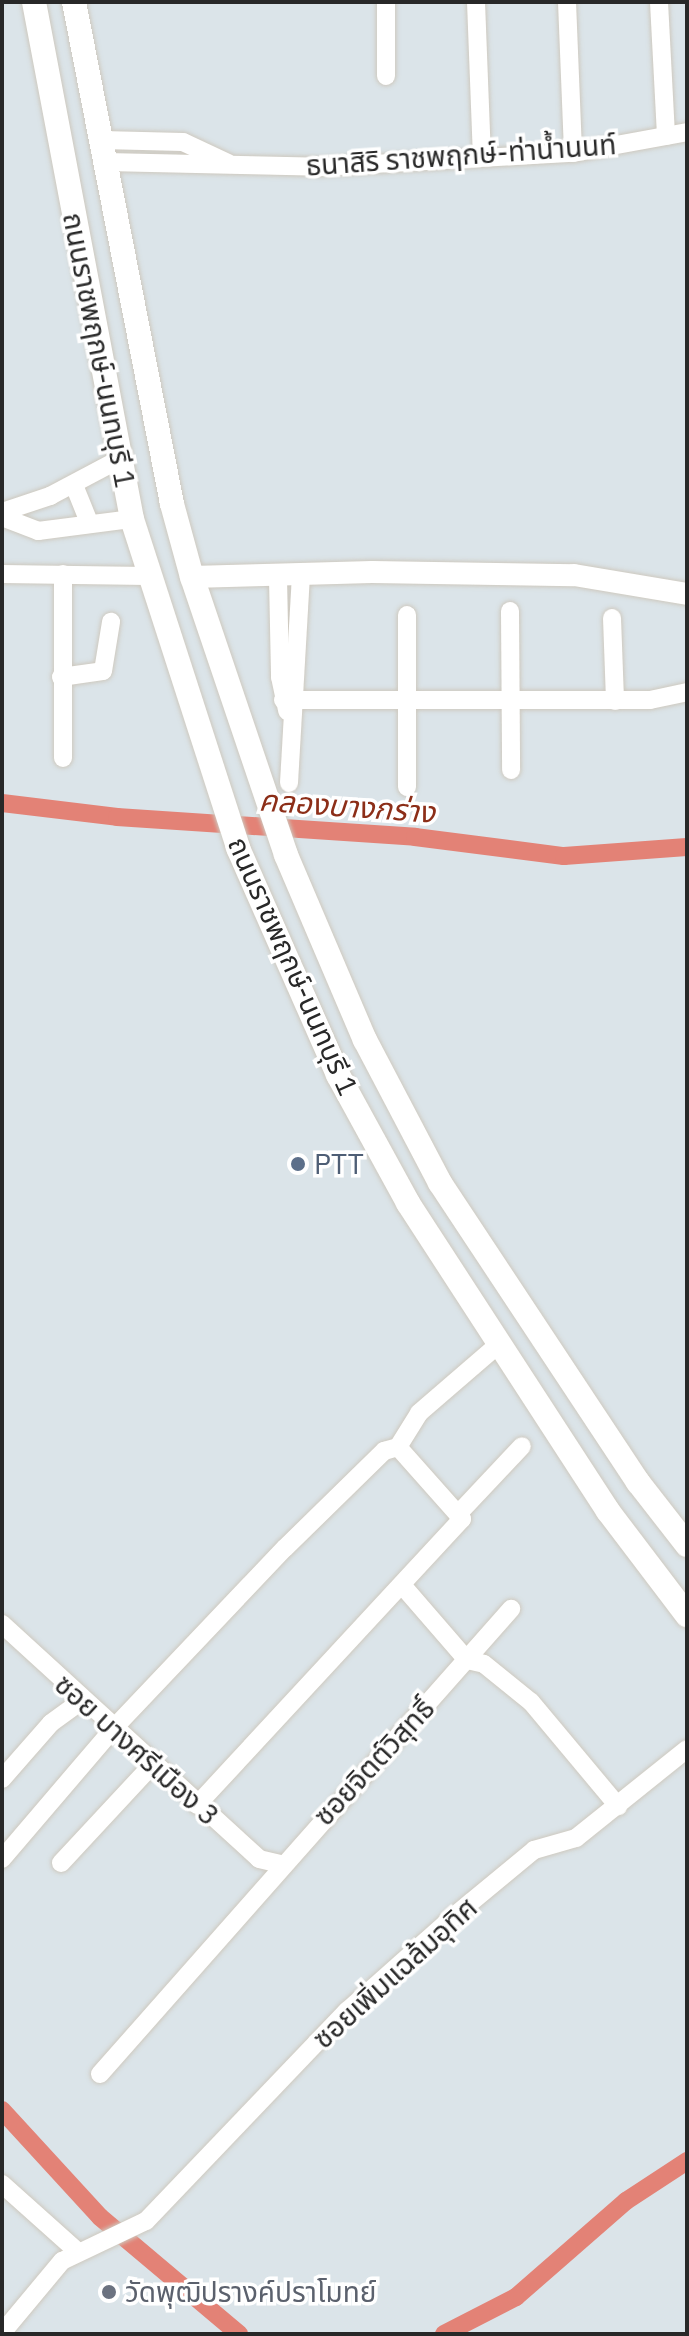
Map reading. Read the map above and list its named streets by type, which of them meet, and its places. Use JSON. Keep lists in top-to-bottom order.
{
  "streets": {
    "main road": ["ถนนราชพฤกษ์-นนทบุรี 1"],
    "street": [
      "ธนาสิริ ราชพฤกษ์-ท่าน้ำนนท์",
      "ซอย บางศรีเมือง 3",
      "ซอยจิตต์วิสุทธิ์",
      "ซอยเพิ่มแฉล้มอุทิศ"
    ]
  },
  "crossings": [
    ["ธนาสิริ ราชพฤกษ์-ท่าน้ำนนท์", "ถนนราชพฤกษ์-นนทบุรี 1"],
    ["ซอย บางศรีเมือง 3", "ซอยจิตต์วิสุทธิ์"]
  ],
  "water": ["คลองบางกร่าง"],
  "places": ["PTT", "วัดพุฒิปรางค์ปราโมทย์"]
}
